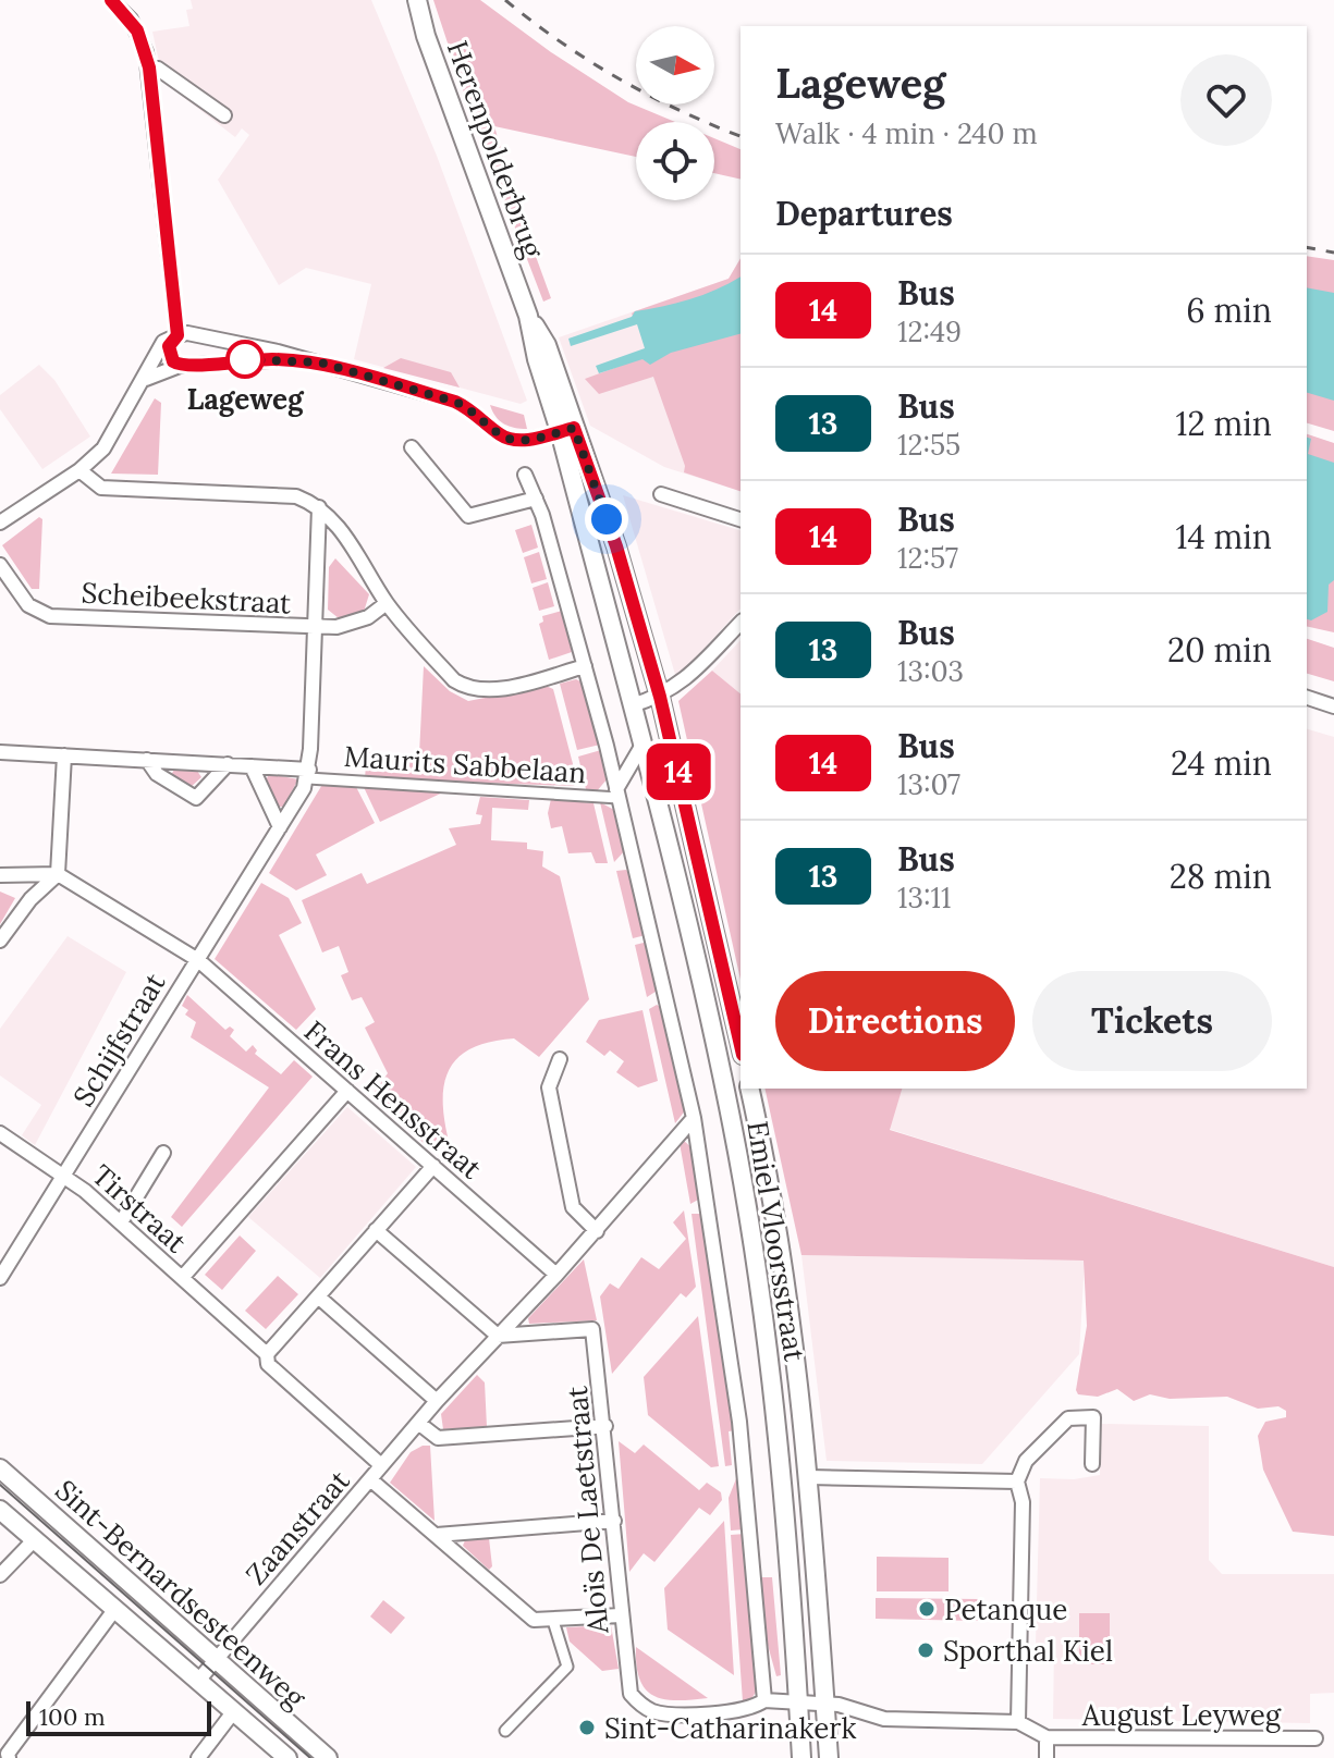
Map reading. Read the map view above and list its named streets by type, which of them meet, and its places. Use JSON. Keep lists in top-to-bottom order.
{
  "streets": {
    "street": [
      "Herenpolderbrug",
      "Scheibeekstraat",
      "Maurits Sabbelaan",
      "Schijfstraat",
      "Frans Hensstraat",
      "Tirstraat",
      "Emiel Vloorsstraat",
      "Aloïs De Laetstraat",
      "Zaanstraat",
      "Sint-Bernardsesteenweg",
      "August Leyweg"
    ]
  },
  "crossings": [
    ["Herenpolderbrug", "Emiel Vloorsstraat"],
    ["Maurits Sabbelaan", "Schijfstraat"],
    ["Schijfstraat", "Frans Hensstraat"],
    ["Schijfstraat", "Tirstraat"],
    ["Frans Hensstraat", "Zaanstraat"],
    ["Tirstraat", "Zaanstraat"],
    ["Emiel Vloorsstraat", "August Leyweg"],
    ["Aloïs De Laetstraat", "Zaanstraat"],
    ["Zaanstraat", "Sint-Bernardsesteenweg"]
  ],
  "places": [
    "Lageweg",
    "Petanque",
    "Sporthal Kiel",
    "Sint-Catharinakerk"
  ],
  "lines": ["bus line 14"],
  "scale_bar": "100 m",
  "north": "right",
  "page": {
    "on_map": "14",
    "heading": [
      ["Lageweg", "Walk · 4 min · 240 m"],
      "Departures"
    ],
    "list": [
      {
        "mark": "14",
        "name": "Bus",
        "note": "12:49",
        "value": "6 min"
      },
      {
        "mark": "13",
        "name": "Bus",
        "note": "12:55",
        "value": "12 min"
      },
      {
        "mark": "14",
        "name": "Bus",
        "note": "12:57",
        "value": "14 min"
      },
      {
        "mark": "13",
        "name": "Bus",
        "note": "13:03",
        "value": "20 min"
      },
      {
        "mark": "14",
        "name": "Bus",
        "note": "13:07",
        "value": "24 min"
      },
      {
        "mark": "13",
        "name": "Bus",
        "note": "13:11",
        "value": "28 min"
      }
    ],
    "buttons": ["Directions", "Tickets"],
    "scale": "100 m"
  }
}
